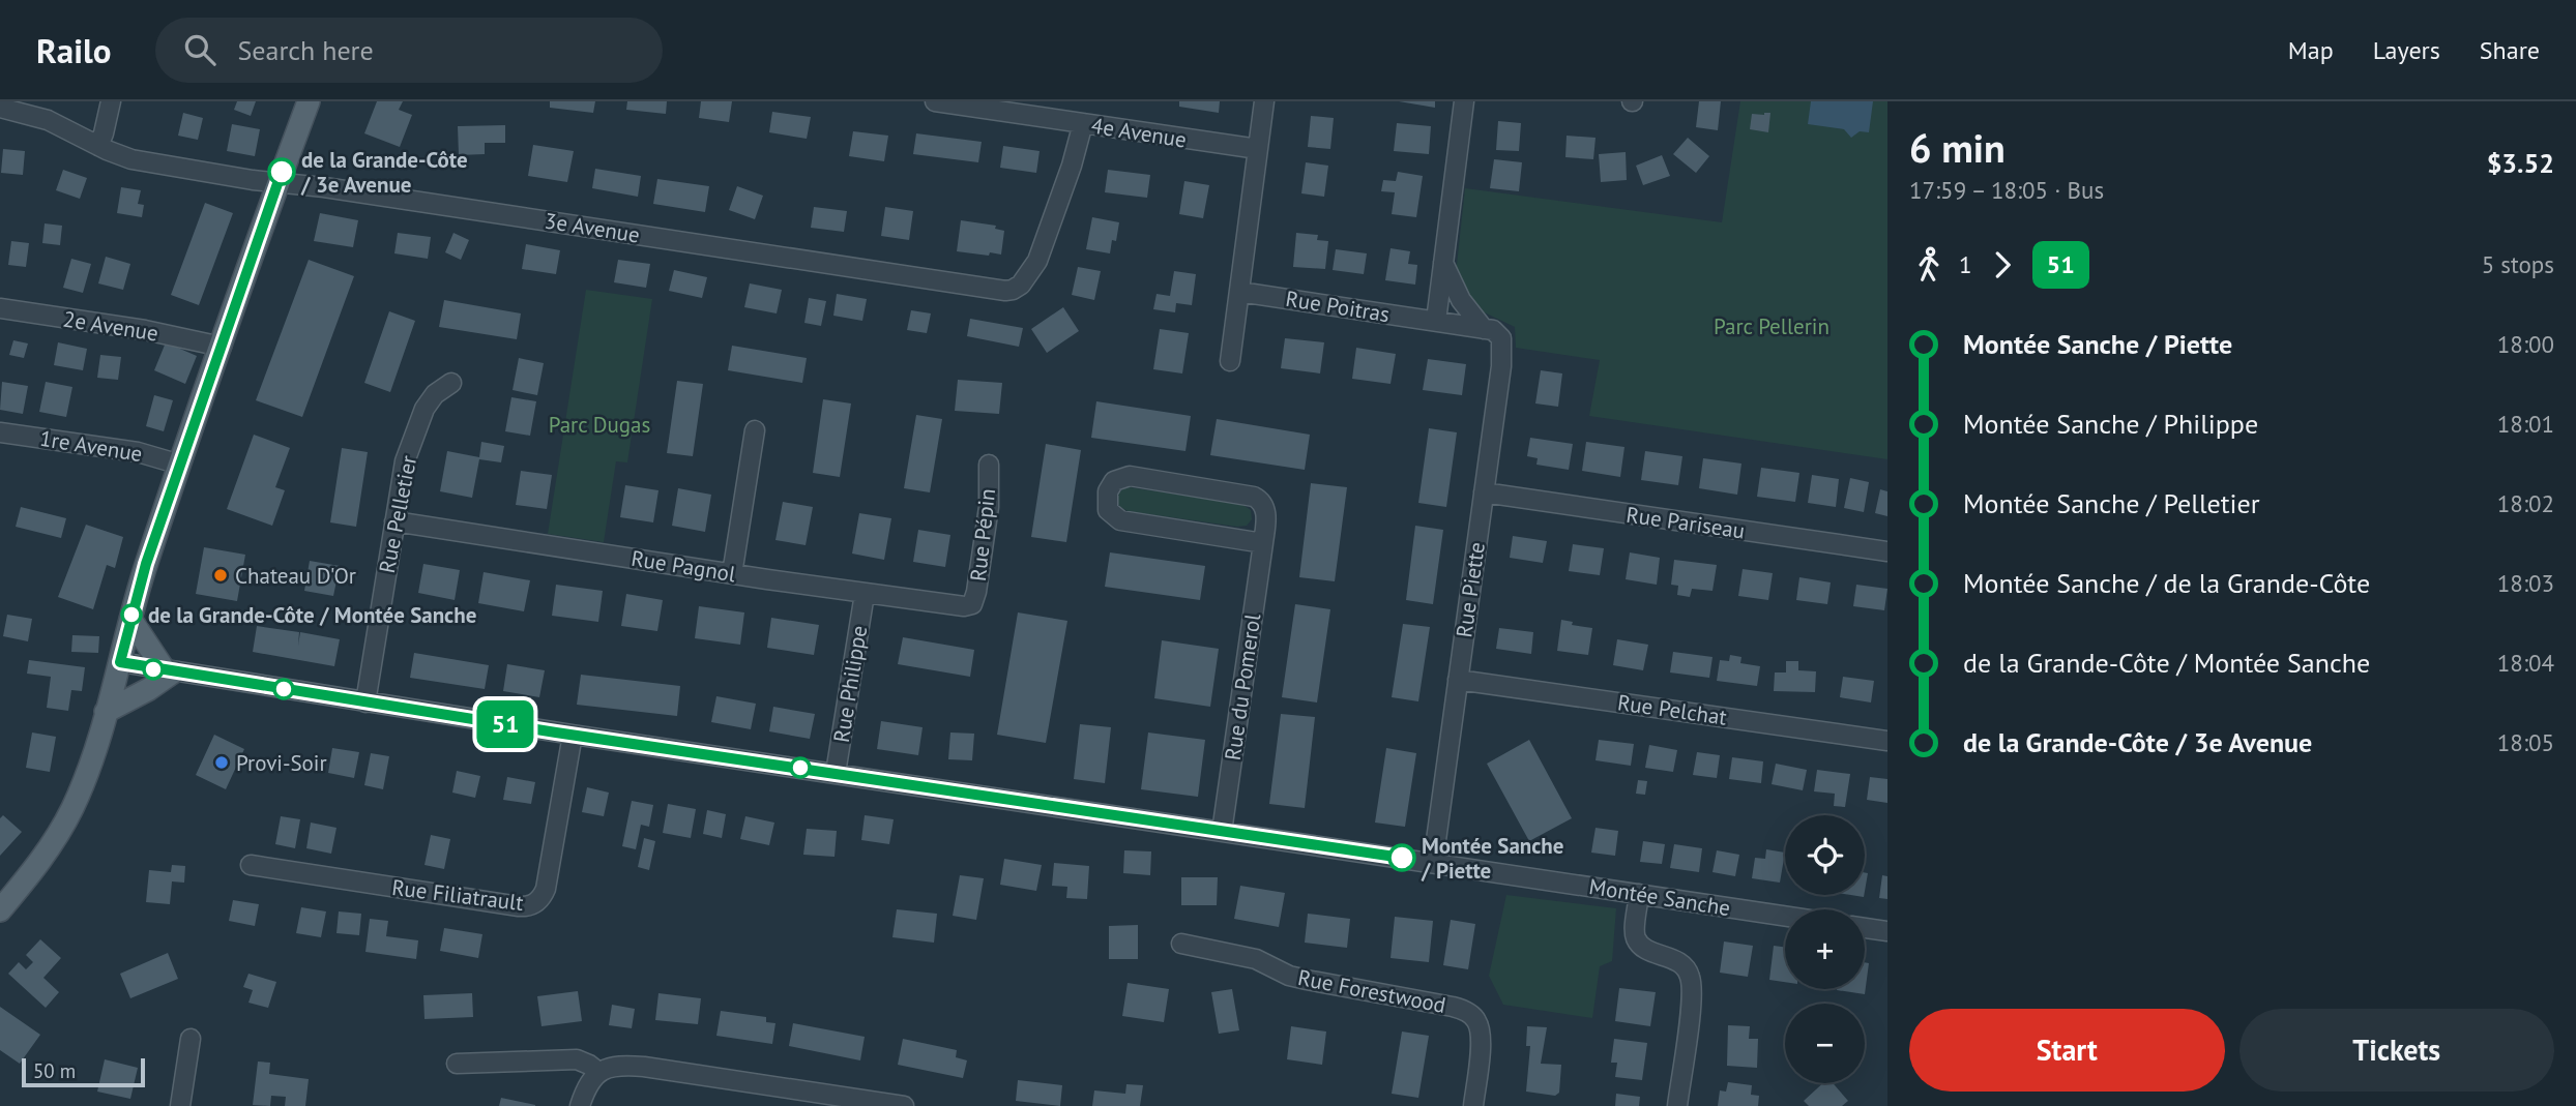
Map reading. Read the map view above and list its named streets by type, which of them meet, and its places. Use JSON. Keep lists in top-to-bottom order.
{
  "streets": {
    "street": [
      "4e Avenue",
      "3e Avenue",
      "Rue Poitras",
      "2e Avenue",
      "1re Avenue",
      "Rue Pelletier",
      "Rue Pariseau",
      "Rue Pépin",
      "Rue Pagnol",
      "Rue Piette",
      "Rue Philippe",
      "Rue du Pomerol",
      "Rue Pelchat",
      "Rue Filiatrault",
      "Montée Sanche",
      "Rue Forestwood"
    ]
  },
  "crossings": [
    ["4e Avenue", "3e Avenue"],
    ["Rue Pelletier", "Rue Pagnol"],
    ["Rue Pelletier", "Montée Sanche"],
    ["Rue Pariseau", "Rue Piette"],
    ["Rue Pépin", "Rue Pagnol"],
    ["Rue Pagnol", "Rue Philippe"],
    ["Rue Piette", "Rue Pelchat"],
    ["Rue Piette", "Montée Sanche"],
    ["Rue Philippe", "Montée Sanche"],
    ["Rue du Pomerol", "Montée Sanche"],
    ["Rue Filiatrault", "Montée Sanche"]
  ],
  "parks": ["Parc Pellerin", "Parc Dugas"],
  "places": [
    "de la Grande-Côte / 3e Avenue",
    "Chateau D'Or",
    "de la Grande-Côte / Montée Sanche",
    "Provi-Soir",
    "Montée Sanche / Piette"
  ],
  "lines": ["bus line 51"],
  "scale_bar": "50 m",
  "page": {
    "header": "Railo",
    "search": "Search here",
    "nav": ["Map", "Layers", "Share"],
    "on_map": "51",
    "heading": ["6 min", "17:59 – 18:05 · Bus", "$3.52"],
    "legs": ["1", "51", "5 stops"],
    "list": [
      {
        "name": "Montée Sanche / Piette",
        "value": "18:00"
      },
      {
        "name": "Montée Sanche / Philippe",
        "value": "18:01"
      },
      {
        "name": "Montée Sanche / Pelletier",
        "value": "18:02"
      },
      {
        "name": "Montée Sanche / de la Grande-Côte",
        "value": "18:03"
      },
      {
        "name": "de la Grande-Côte / Montée Sanche",
        "value": "18:04"
      },
      {
        "name": "de la Grande-Côte / 3e Avenue",
        "value": "18:05"
      }
    ],
    "map_buttons": ["+", "−"],
    "buttons": ["Start", "Tickets"],
    "scale": "50 m"
  }
}
